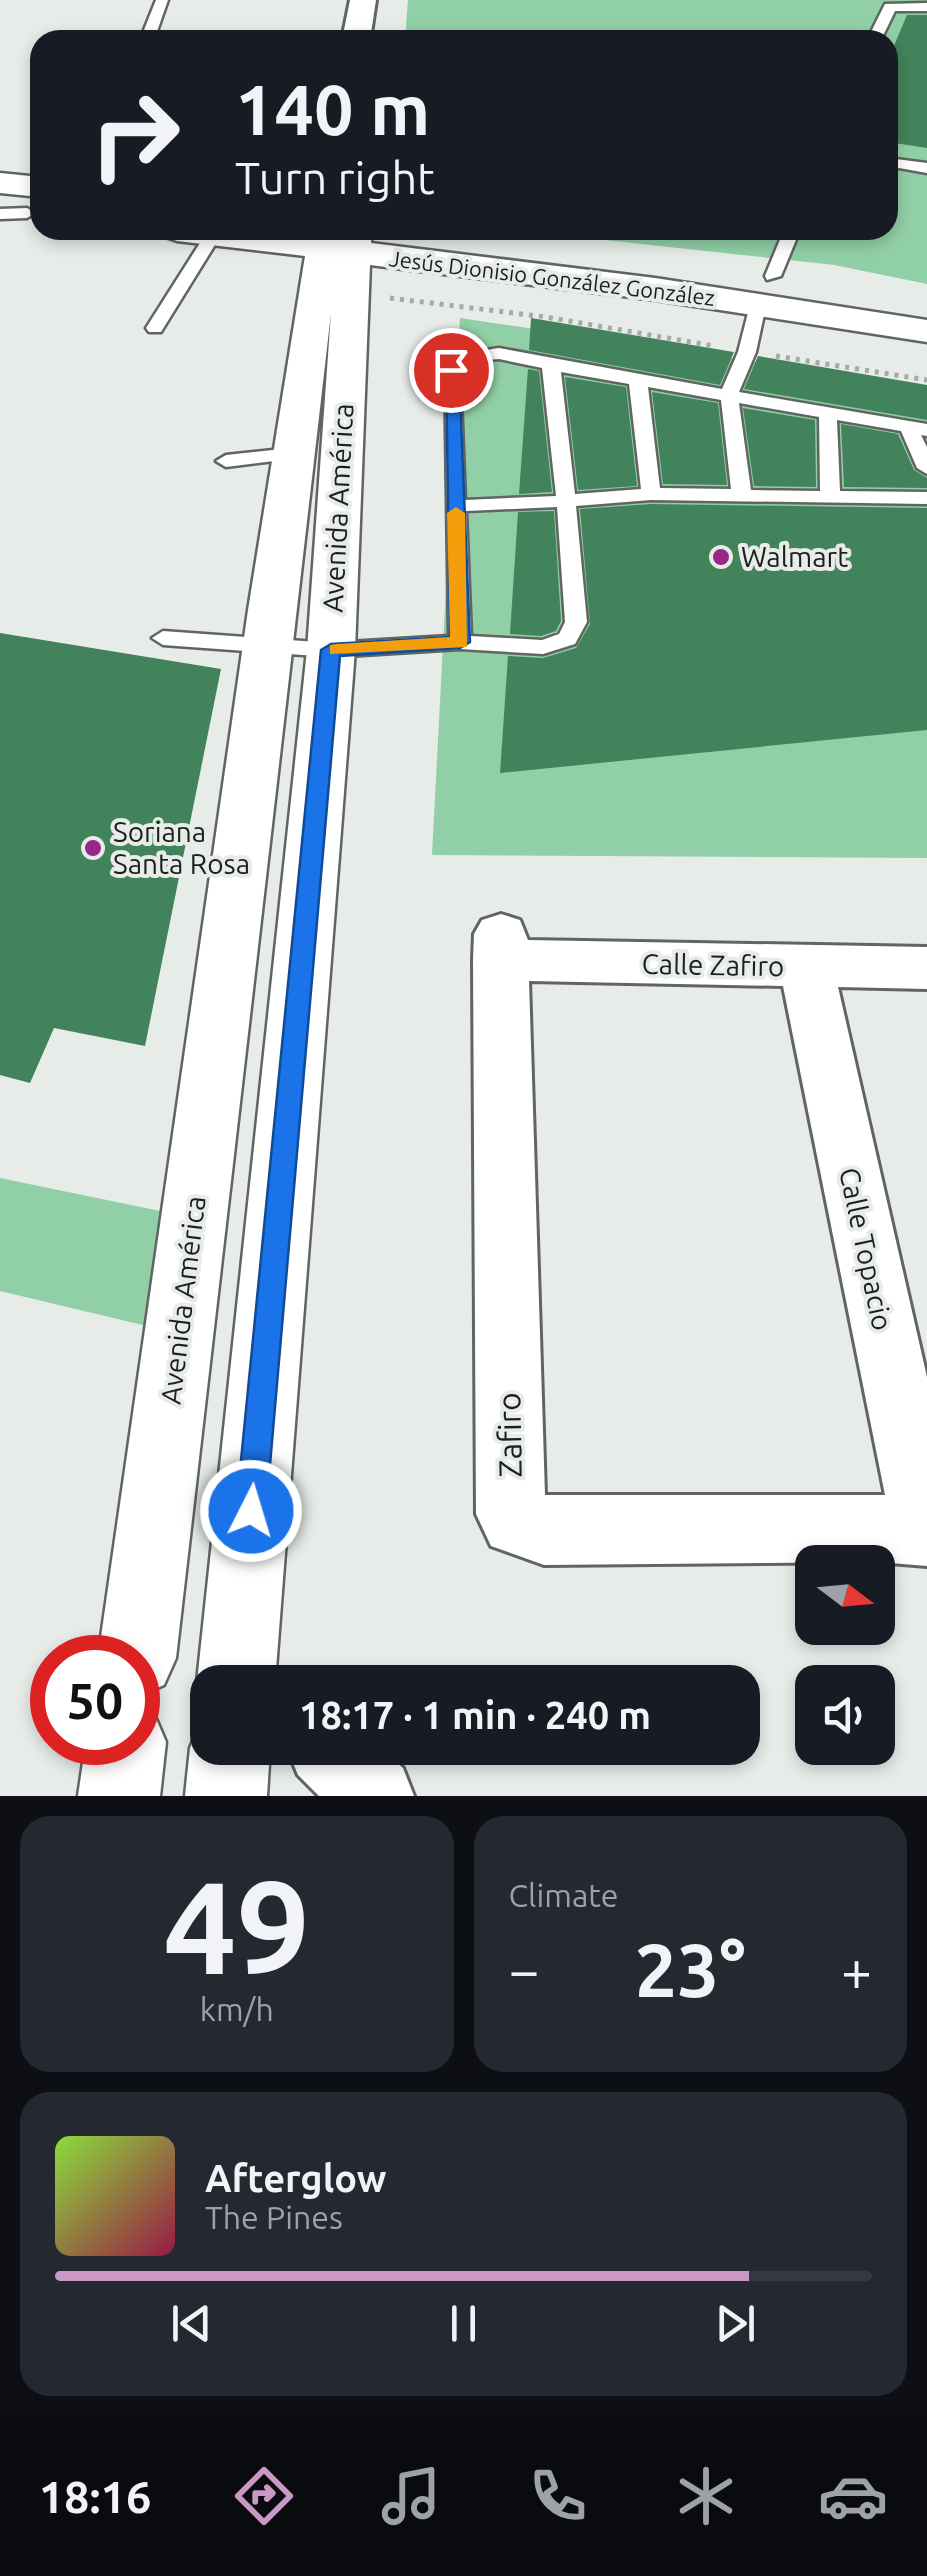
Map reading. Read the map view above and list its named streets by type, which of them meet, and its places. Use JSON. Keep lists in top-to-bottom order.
{
  "streets": {
    "main road": ["Jesús Dionisio González González", "Avenida América"],
    "street": ["Calle Zafiro", "Calle Topacio", "Zafiro"]
  },
  "crossings": [
    ["Jesús Dionisio González González", "Avenida América"],
    ["Calle Zafiro", "Calle Topacio"],
    ["Calle Zafiro", "Zafiro"],
    ["Calle Topacio", "Zafiro"]
  ],
  "places": ["Walmart", "Soriana Santa Rosa"],
  "north": "right",
  "page": {
    "turn": ["140 m", "Turn right"],
    "limit": "50",
    "trip": "18:17 · 1 min · 240 m",
    "tile": [
      ["49", "km/h"],
      "Climate"
    ],
    "heat": ["−", "23°", "+"],
    "song": ["Afterglow", "The Pines"],
    "tabs": "18:16"
  }
}
